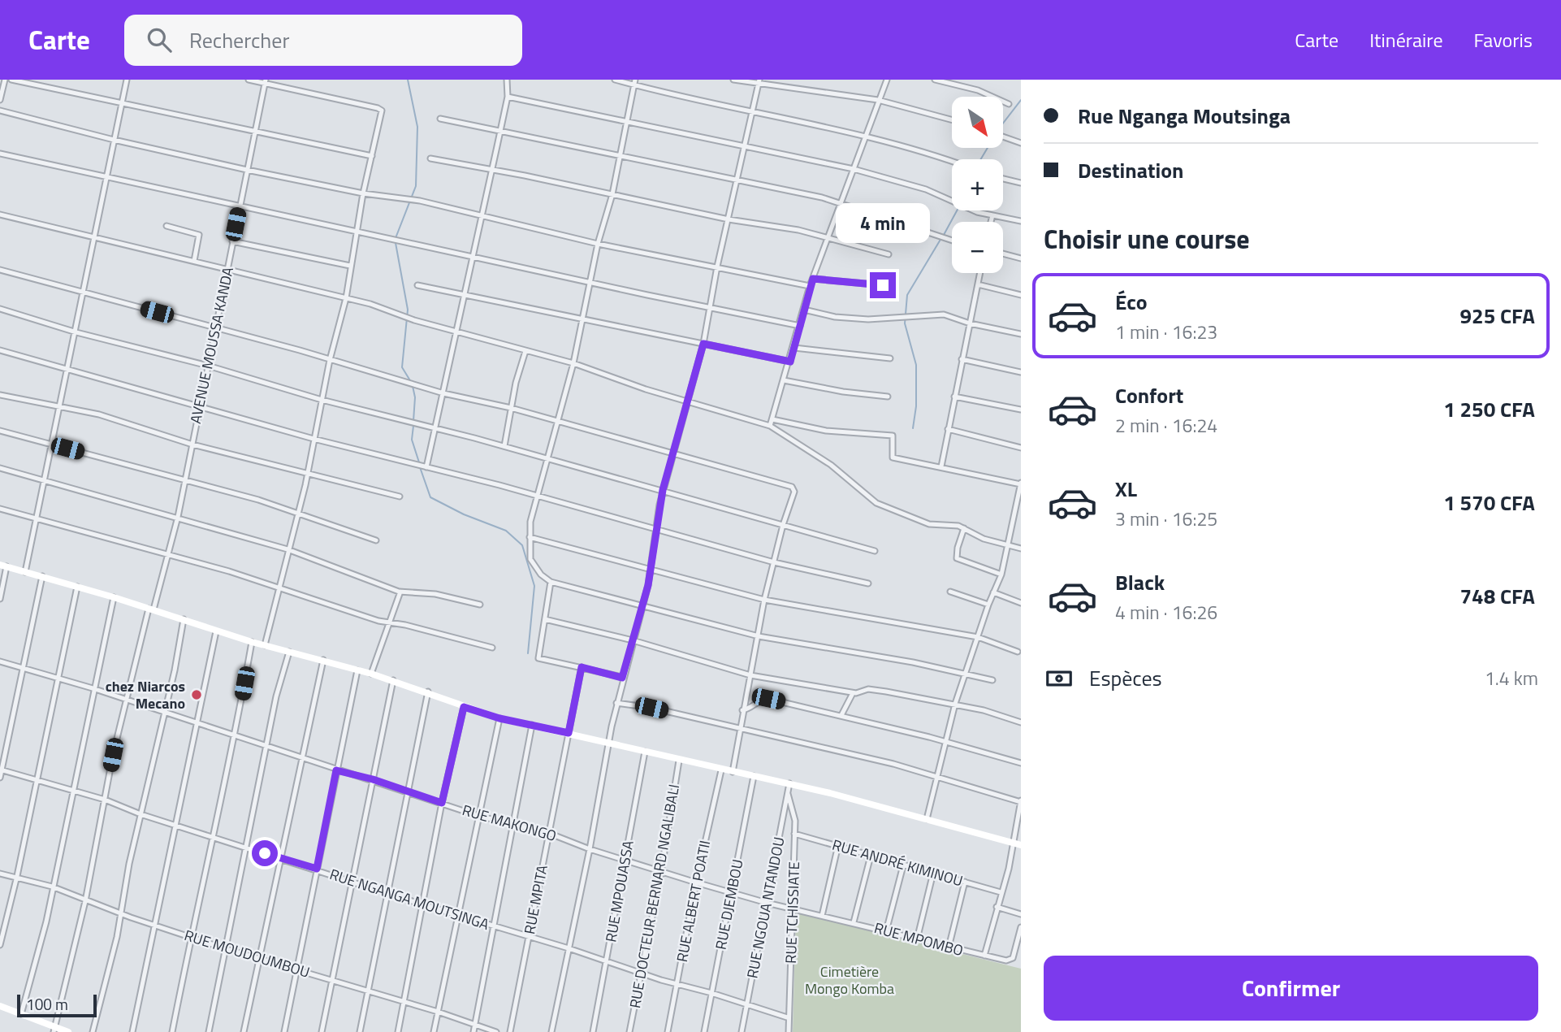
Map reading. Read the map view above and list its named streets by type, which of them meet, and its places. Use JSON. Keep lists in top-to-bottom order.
{
  "streets": {
    "street": [
      "AVENUE MOUSSA KANDA",
      "RUE MAKONGO",
      "RUE ANDRÉ KIMINOU",
      "RUE MPOUASSA",
      "RUE DOCTEUR BERNARD NGALIBALI",
      "RUE NGANGA MOUTSINGA",
      "RUE MPITA",
      "RUE ALBERT POATII",
      "RUE DJEMBOU",
      "RUE NGOUA NTANDOU",
      "RUE TCHISSIATE",
      "RUE MPOMBO",
      "RUE MOUDOUMBOU"
    ]
  },
  "crossings": [
    ["AVENUE MOUSSA KANDA", "RUE MAKONGO"],
    ["AVENUE MOUSSA KANDA", "RUE NGANGA MOUTSINGA"],
    ["AVENUE MOUSSA KANDA", "RUE MOUDOUMBOU"],
    ["RUE MAKONGO", "RUE MPOUASSA"],
    ["RUE MAKONGO", "RUE DOCTEUR BERNARD NGALIBALI"],
    ["RUE MAKONGO", "RUE MPITA"],
    ["RUE MAKONGO", "RUE ALBERT POATII"],
    ["RUE MAKONGO", "RUE DJEMBOU"],
    ["RUE MAKONGO", "RUE NGOUA NTANDOU"],
    ["RUE MAKONGO", "RUE TCHISSIATE"],
    ["RUE MAKONGO", "RUE MPOMBO"],
    ["RUE ANDRÉ KIMINOU", "RUE TCHISSIATE"],
    ["RUE MPOUASSA", "RUE NGANGA MOUTSINGA"],
    ["RUE DOCTEUR BERNARD NGALIBALI", "RUE NGANGA MOUTSINGA"],
    ["RUE NGANGA MOUTSINGA", "RUE MPITA"],
    ["RUE NGANGA MOUTSINGA", "RUE ALBERT POATII"],
    ["RUE NGANGA MOUTSINGA", "RUE DJEMBOU"],
    ["RUE NGANGA MOUTSINGA", "RUE NGOUA NTANDOU"],
    ["RUE NGANGA MOUTSINGA", "RUE TCHISSIATE"],
    ["RUE NGOUA NTANDOU", "RUE TCHISSIATE"],
    ["RUE TCHISSIATE", "RUE MPOMBO"]
  ],
  "parks": ["Cimetière Mongo Komba"],
  "places": ["chez Niarcos Mecano"],
  "scale_bar": "100 m",
  "north": "bottom right",
  "page": {
    "header": "Carte",
    "search": "Rechercher",
    "nav": ["Carte", "Itinéraire", "Favoris"],
    "banner": ["Rue Nganga Moutsinga", "Destination"],
    "map_buttons": ["+", "−"],
    "bubble": "4 min",
    "heading": "Choisir une course",
    "list": [
      {
        "name": "Éco",
        "note": "1 min · 16:23",
        "value": "925 CFA"
      },
      {
        "name": "Confort",
        "note": "2 min · 16:24",
        "value": "1 250 CFA"
      },
      {
        "name": "XL",
        "note": "3 min · 16:25",
        "value": "1 570 CFA"
      },
      {
        "name": "Black",
        "note": "4 min · 16:26",
        "value": "748 CFA"
      }
    ],
    "pay": ["Espèces", "1.4 km"],
    "buttons": "Confirmer",
    "scale": "100 m"
  }
}
